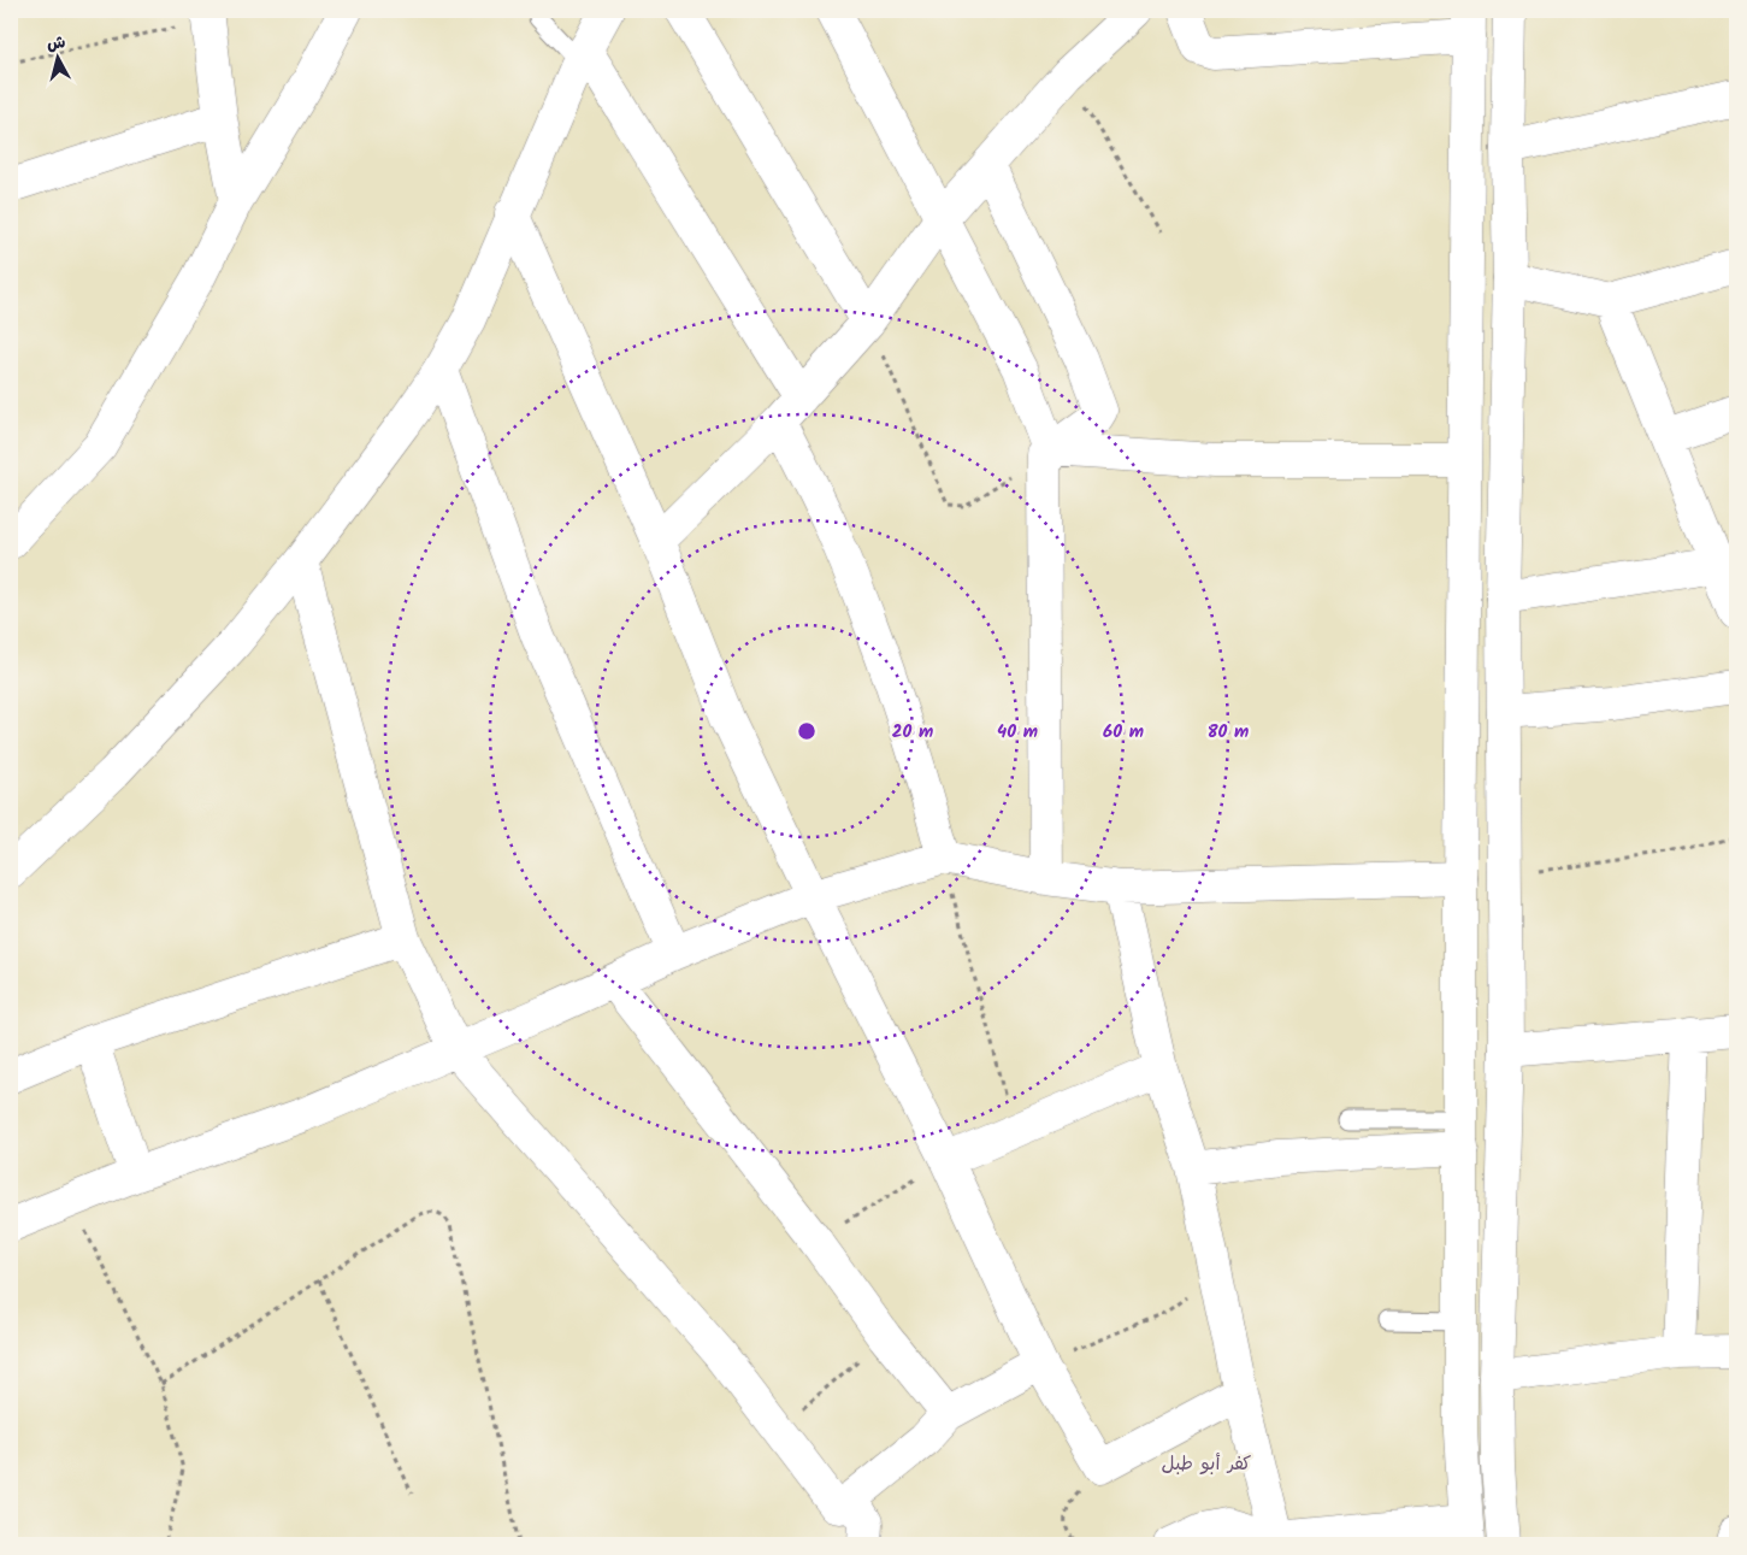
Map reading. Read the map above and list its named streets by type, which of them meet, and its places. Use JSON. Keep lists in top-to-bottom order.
{
  "districts": ["كفر أبو طبل"],
  "north": "top",
  "rings": [
    "20 m",
    "40 m",
    "60 m",
    "80 m"
  ]
}
